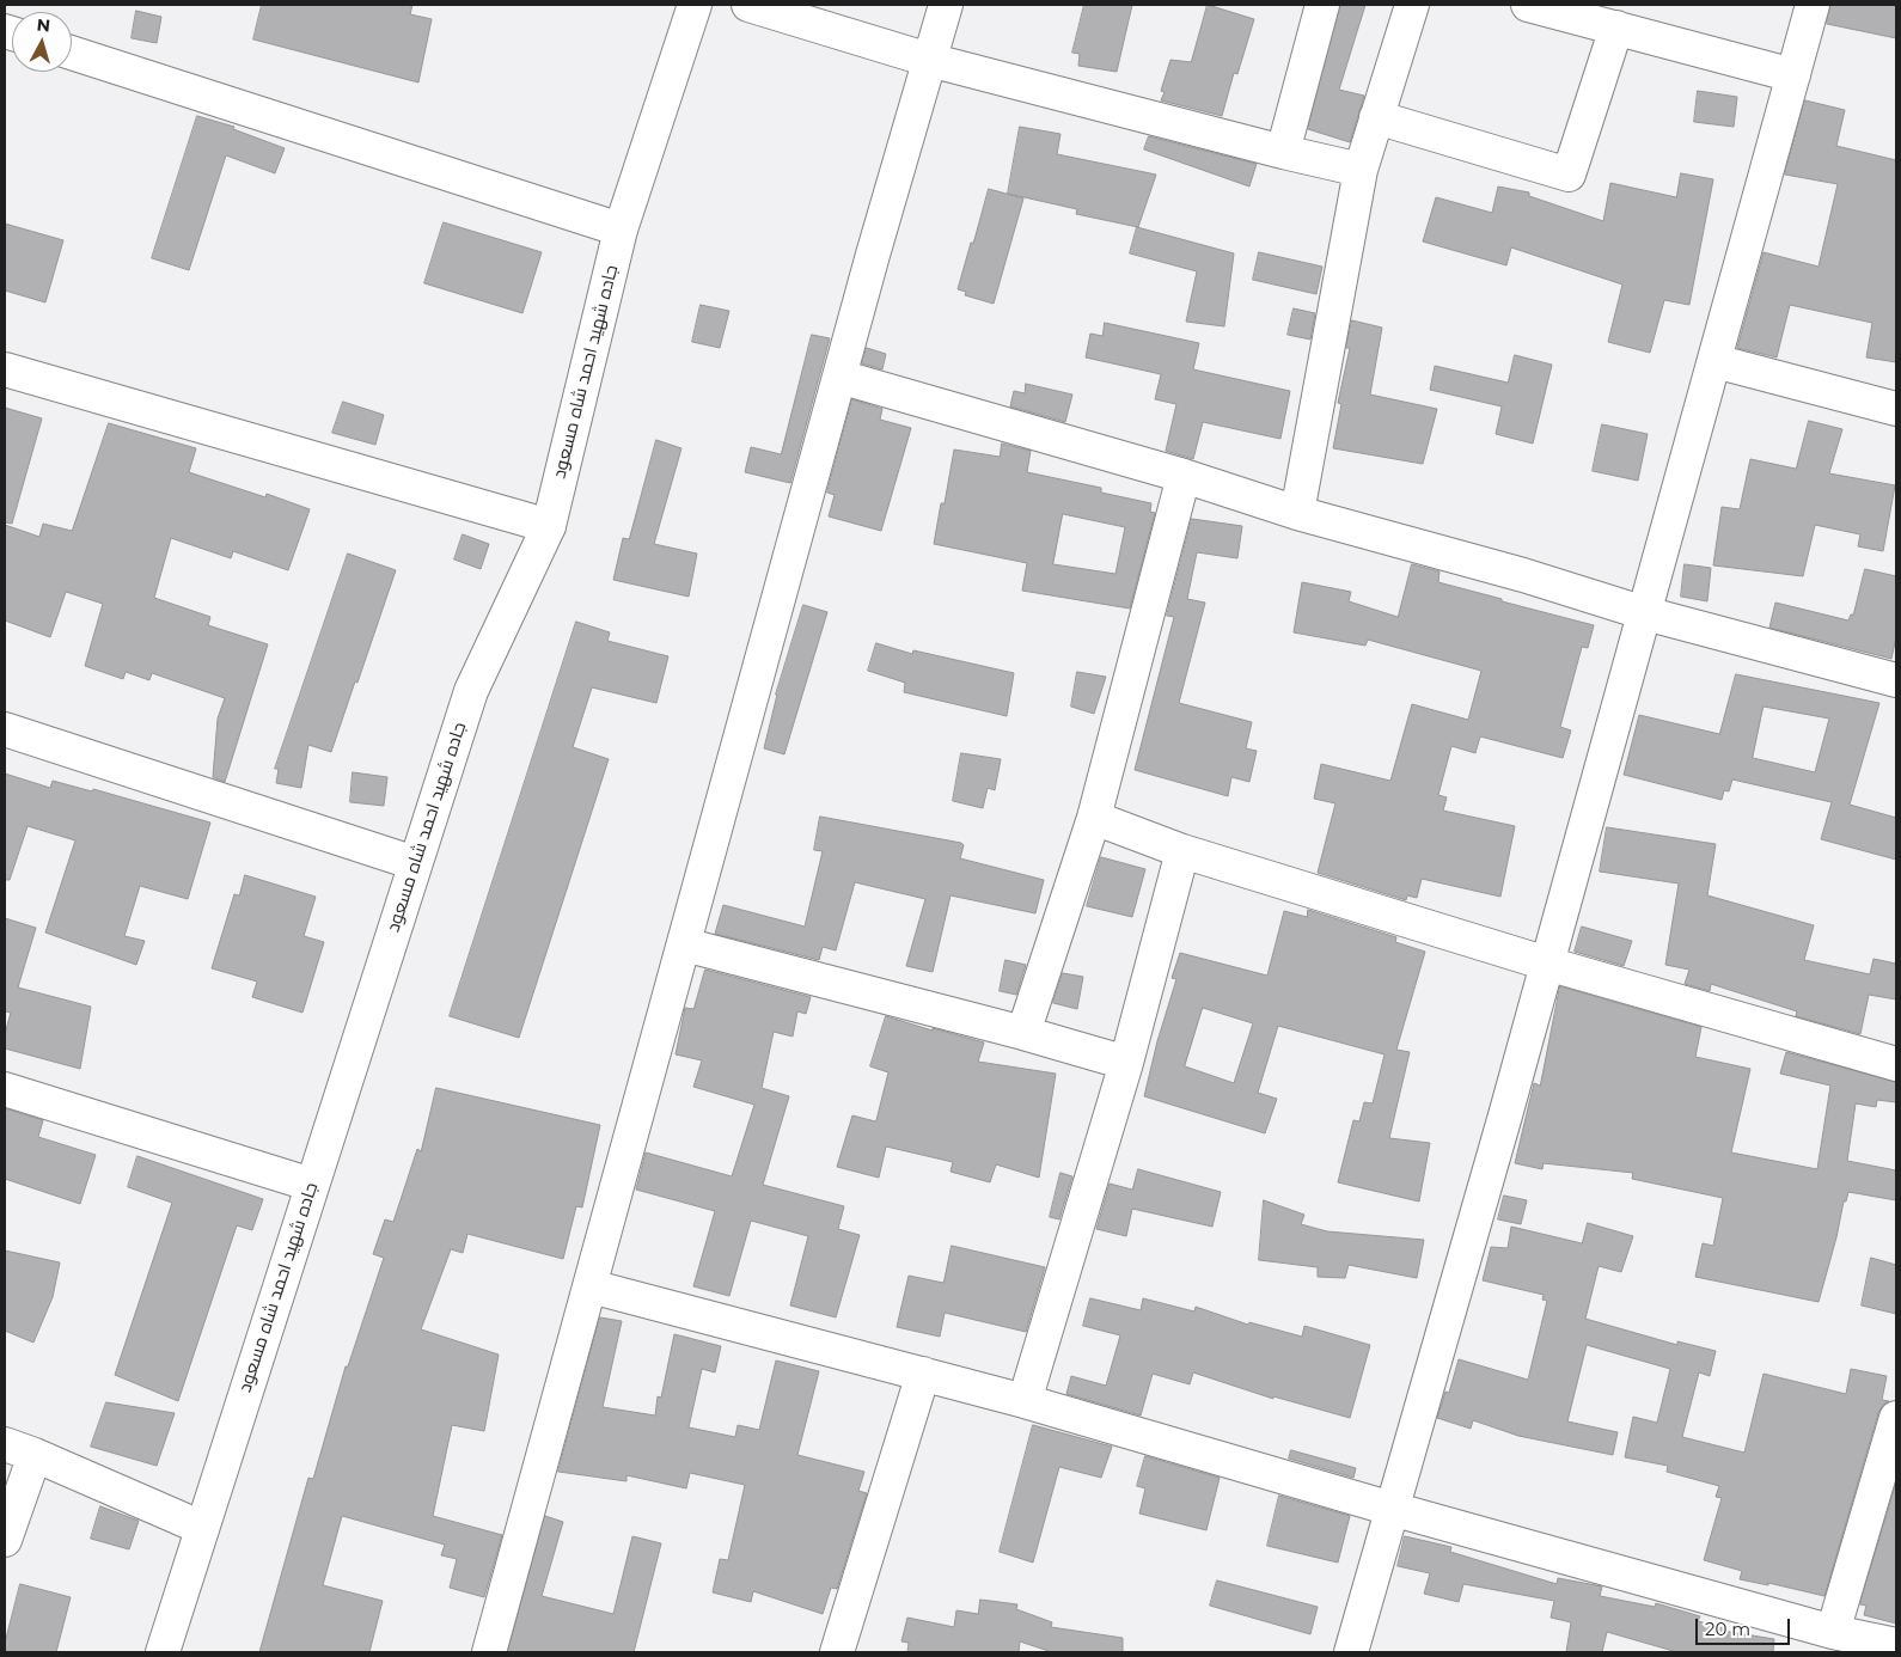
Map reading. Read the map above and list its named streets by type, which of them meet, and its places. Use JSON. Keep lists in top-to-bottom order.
{
  "streets": {
    "street": ["جاده شهيد احمد شاه مسعود"]
  },
  "scale_bar": "20 m",
  "north": "top"
}
